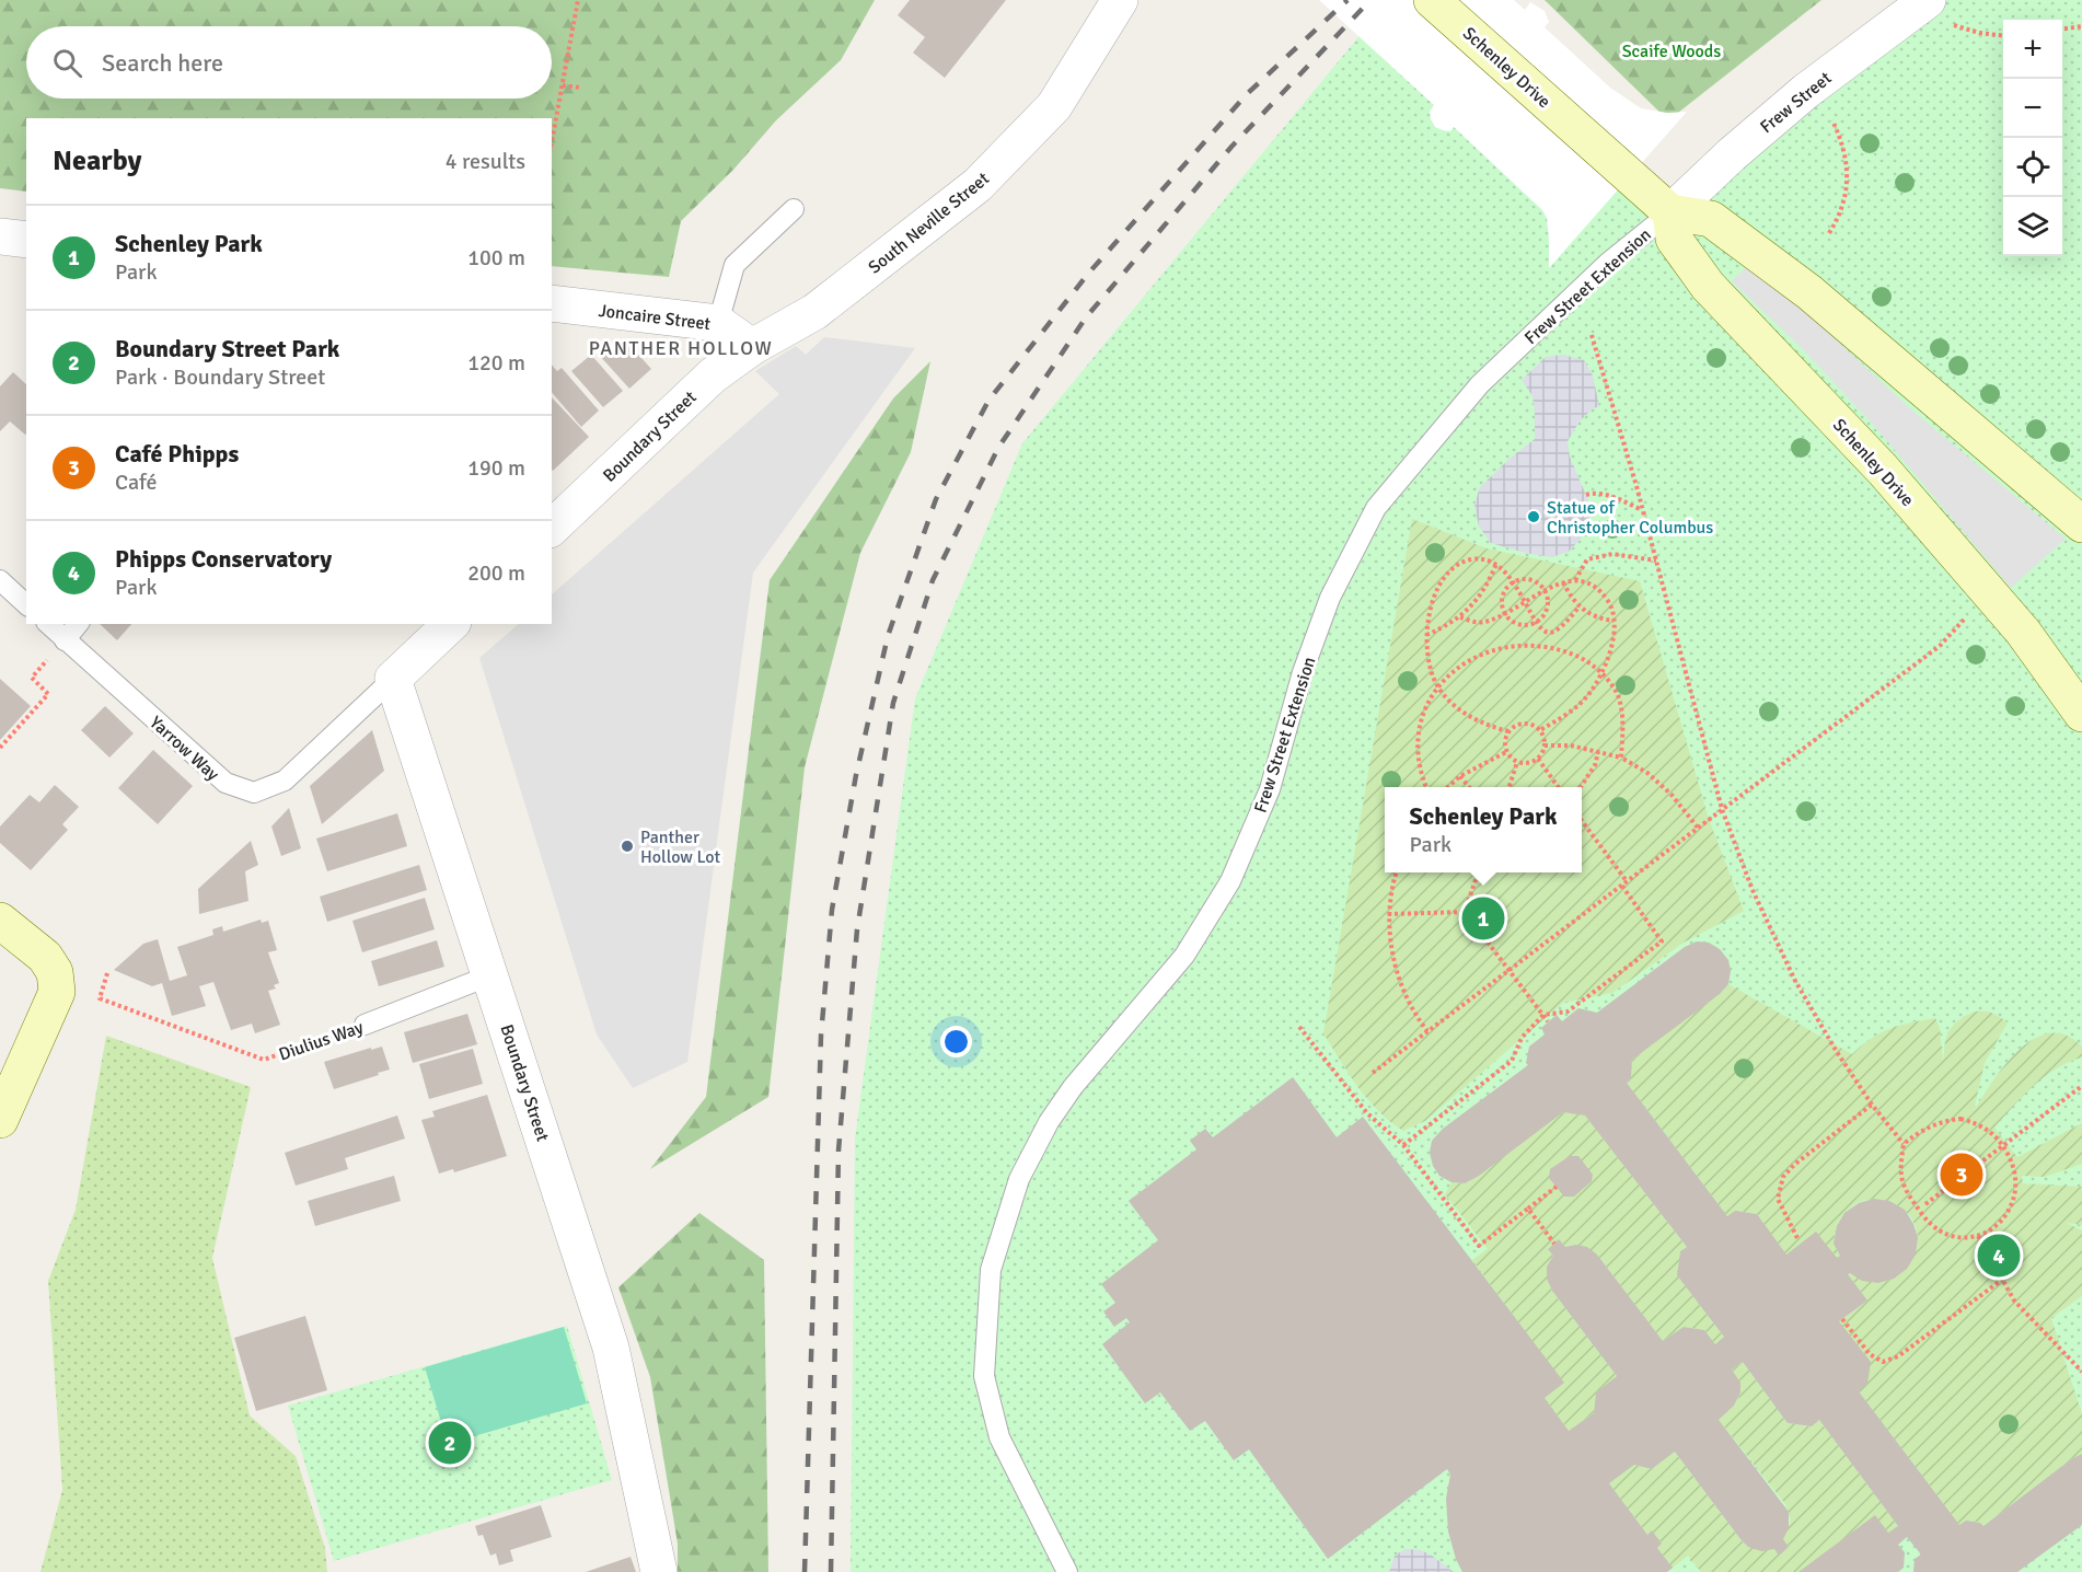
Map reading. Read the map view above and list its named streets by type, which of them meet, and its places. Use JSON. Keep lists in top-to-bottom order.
{
  "streets": {
    "main road": ["Schenley Drive"],
    "street": [
      "Frew Street",
      "South Neville Street",
      "Joncaire Street",
      "Boundary Street"
    ],
    "lane": ["Frew Street Extension", "Yarrow Way", "Diulius Way"]
  },
  "crossings": [
    ["Schenley Drive", "Frew Street"],
    ["Schenley Drive", "Frew Street Extension"],
    ["Frew Street", "Frew Street Extension"],
    ["South Neville Street", "Joncaire Street"],
    ["South Neville Street", "Boundary Street"],
    ["Joncaire Street", "Boundary Street"],
    ["Boundary Street", "Yarrow Way"],
    ["Boundary Street", "Diulius Way"]
  ],
  "districts": ["PANTHER HOLLOW"],
  "parks": ["Scaife Woods"],
  "places": ["Statue of Christopher Columbus", "Panther Hollow Lot"],
  "page": {
    "map_buttons": ["+", "−"],
    "search": "Search here",
    "heading": ["Nearby", "4 results"],
    "list": [
      {
        "mark": "1",
        "name": "Schenley Park",
        "note": "Park",
        "value": "100 m"
      },
      {
        "mark": "2",
        "name": "Boundary Street Park",
        "note": "Park · Boundary Street",
        "value": "120 m"
      },
      {
        "mark": "3",
        "name": "Café Phipps",
        "note": "Café",
        "value": "190 m"
      },
      {
        "mark": "4",
        "name": "Phipps Conservatory",
        "note": "Park",
        "value": "200 m"
      }
    ],
    "popup": ["Schenley Park", "Park"],
    "pins": [
      "1",
      "3",
      "4",
      "2"
    ]
  }
}
